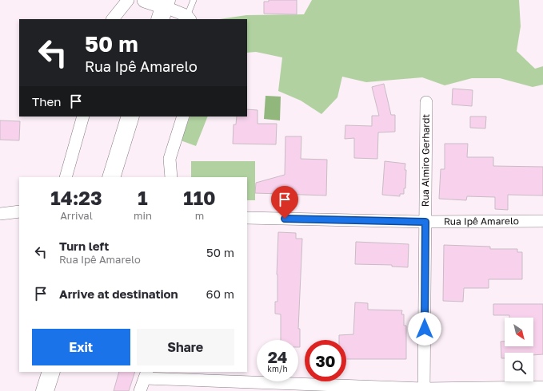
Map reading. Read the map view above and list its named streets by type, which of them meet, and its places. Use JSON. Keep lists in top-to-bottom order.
{
  "streets": {
    "street": ["Rua Almiro Gerhardt", "Rua Ipê Amarelo"]
  },
  "crossings": [
    ["Rua Almiro Gerhardt", "Rua Ipê Amarelo"]
  ],
  "north": "bottom right",
  "page": {
    "turn": ["50 m", "Rua Ipê Amarelo"],
    "then": "Then",
    "eta": [
      "14:23",
      "Arrival",
      "1",
      "min",
      "110",
      "m"
    ],
    "list": [
      {
        "name": "Turn left",
        "note": "Rua Ipê Amarelo",
        "value": "50 m"
      },
      {
        "name": "Arrive at destination",
        "value": "60 m"
      }
    ],
    "buttons": ["Exit", "Share"],
    "speed": "24 km/h",
    "limit": "30"
  }
}
